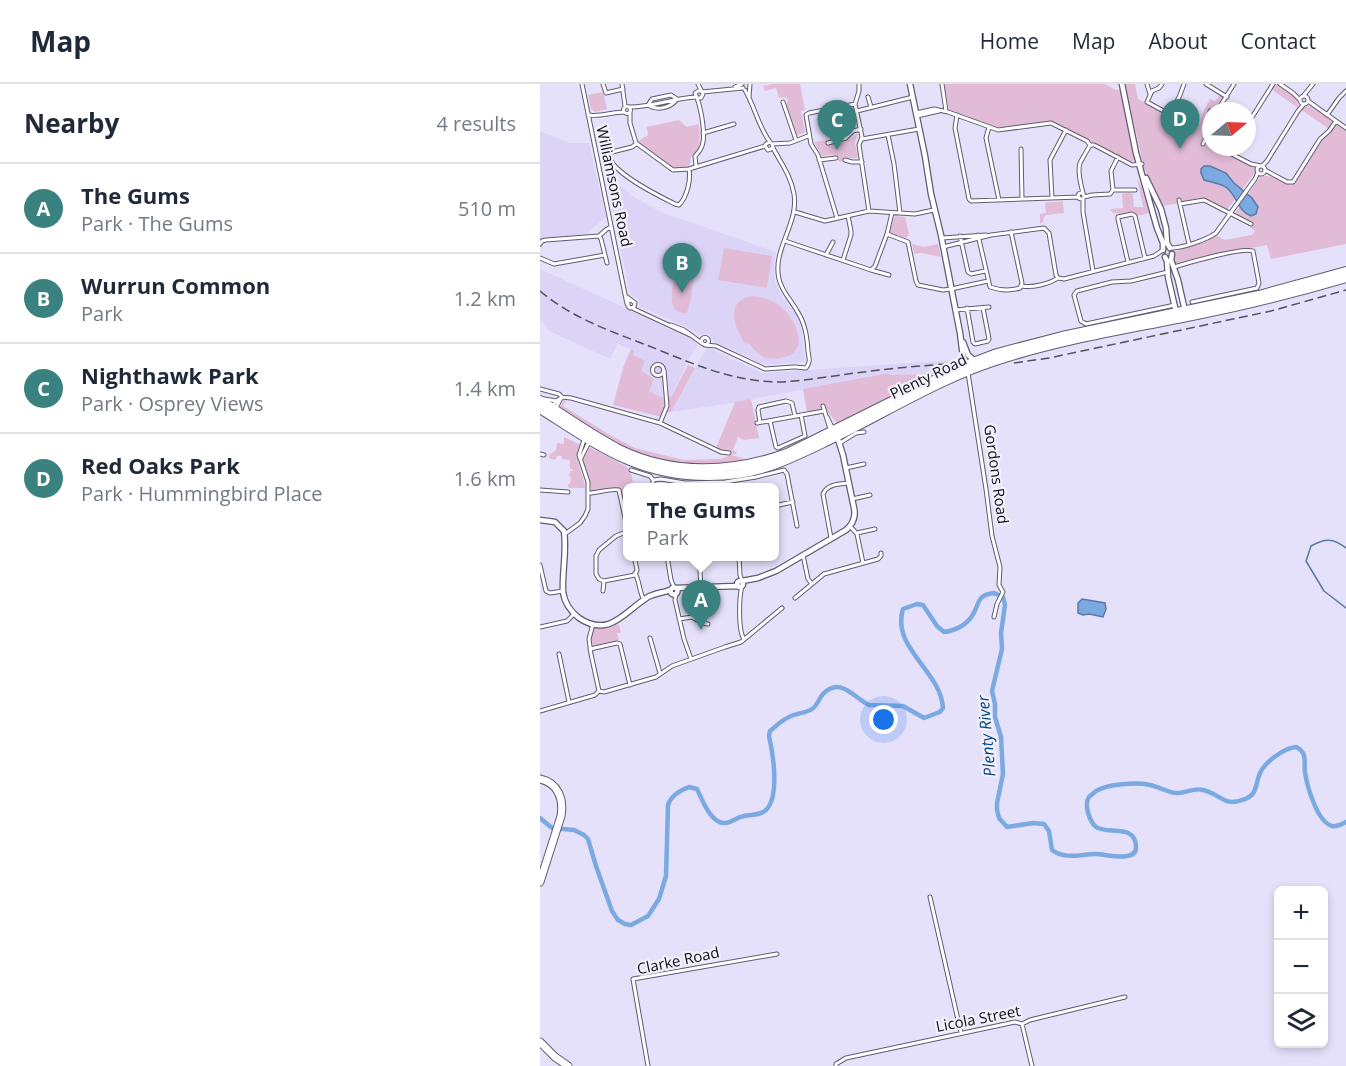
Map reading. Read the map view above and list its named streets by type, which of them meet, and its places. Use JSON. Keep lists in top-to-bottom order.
{
  "streets": {
    "highway": ["Plenty Road"],
    "street": [
      "Williamsons Road",
      "Gordons Road",
      "Clarke Road",
      "Licola Street"
    ]
  },
  "crossings": [
    ["Plenty Road", "Gordons Road"]
  ],
  "water": ["Plenty River"],
  "north": "right",
  "page": {
    "header": "Map",
    "nav": [
      "Home",
      "Map",
      "About",
      "Contact"
    ],
    "heading": ["Nearby", "4 results"],
    "pins": [
      "D",
      "C",
      "B",
      "A"
    ],
    "list": [
      {
        "mark": "A",
        "name": "The Gums",
        "note": "Park · The Gums",
        "value": "510 m"
      },
      {
        "mark": "B",
        "name": "Wurrun Common",
        "note": "Park",
        "value": "1.2 km"
      },
      {
        "mark": "C",
        "name": "Nighthawk Park",
        "note": "Park · Osprey Views",
        "value": "1.4 km"
      },
      {
        "mark": "D",
        "name": "Red Oaks Park",
        "note": "Park · Hummingbird Place",
        "value": "1.6 km"
      }
    ],
    "popup": ["The Gums", "Park"],
    "map_buttons": ["+", "−"]
  }
}
